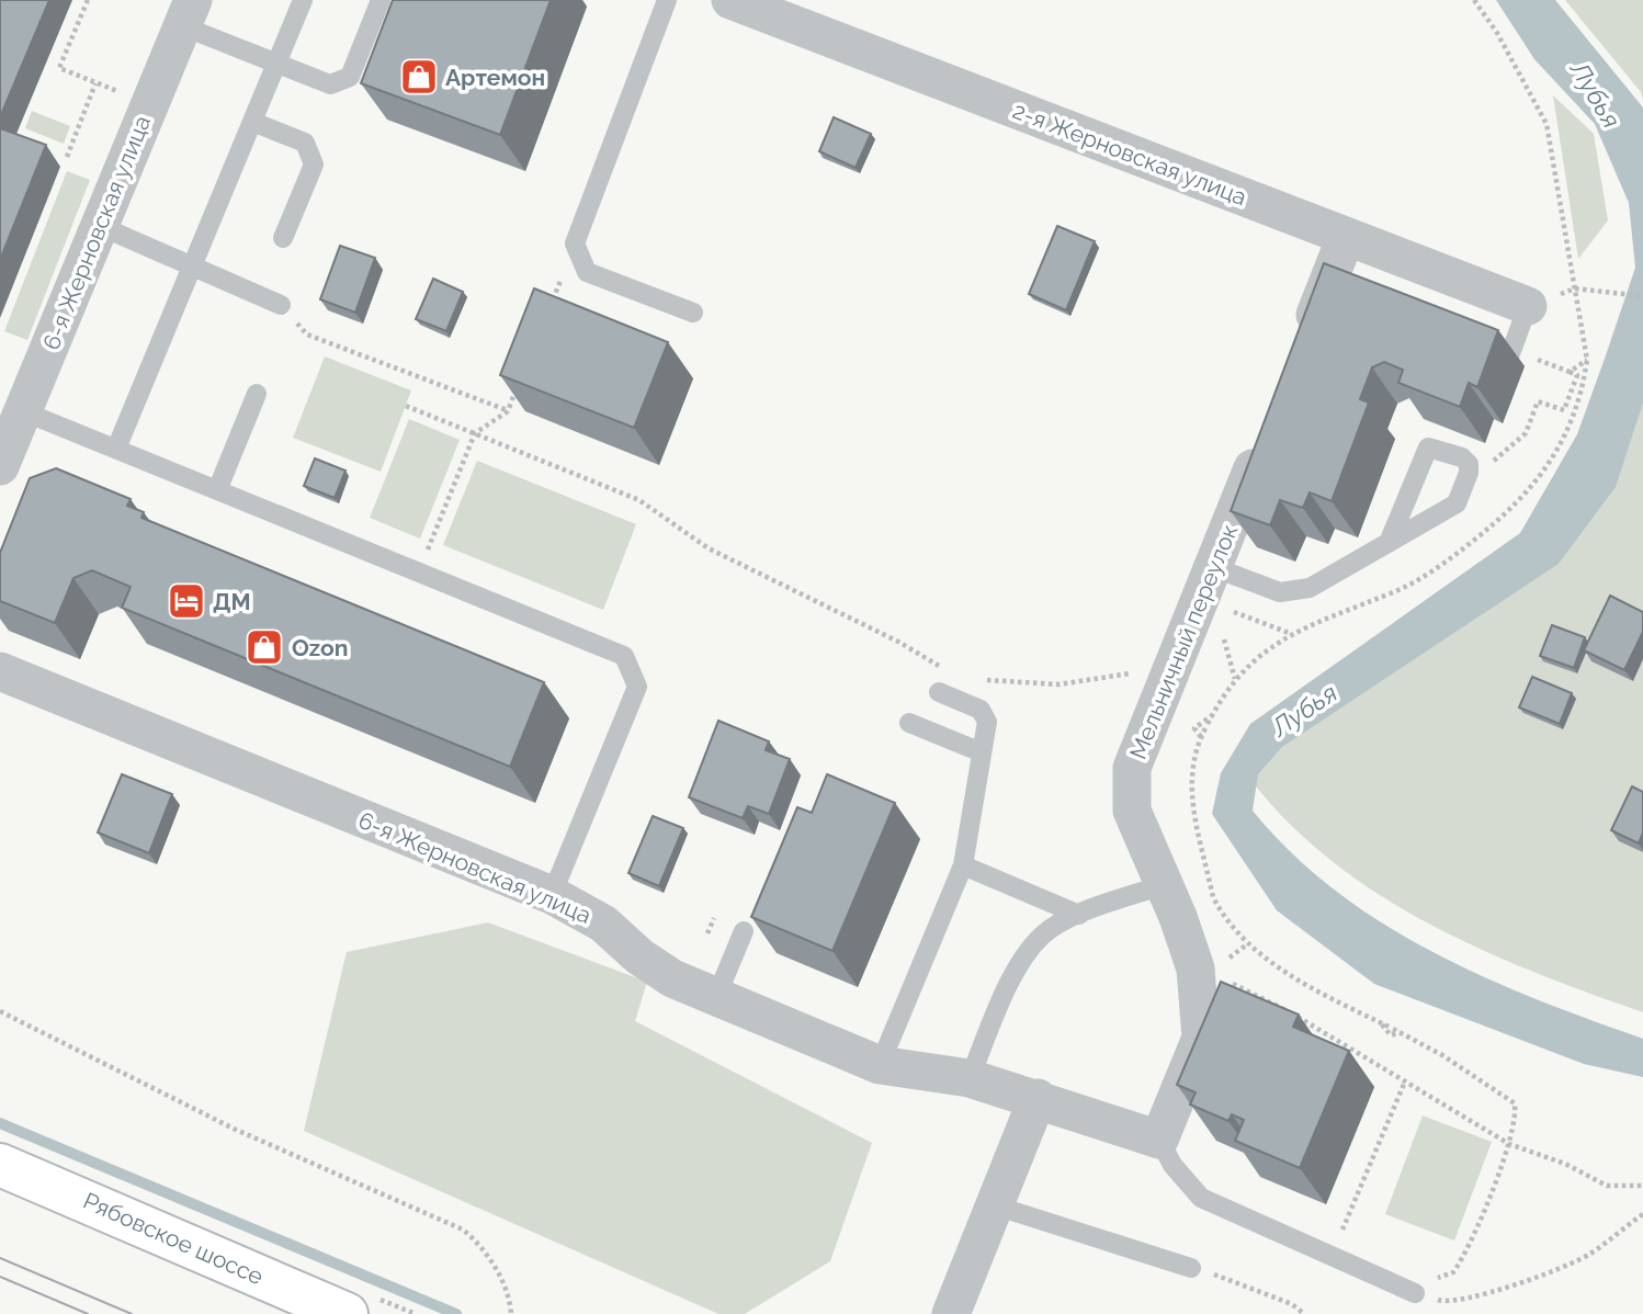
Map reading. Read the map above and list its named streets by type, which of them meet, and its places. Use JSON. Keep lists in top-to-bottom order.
{
  "streets": {
    "main road": ["Рябовское шоссе"],
    "street": ["2-я Жерновская улица", "6-я Жерновская улица", "Мельничный переулок"]
  },
  "crossings": [
    ["6-я Жерновская улица", "Мельничный переулок"]
  ],
  "water": ["Лубья"],
  "places": {
    "shop": ["Артемон", "Ozon"],
    "hotel": ["ДМ"]
  }
}
